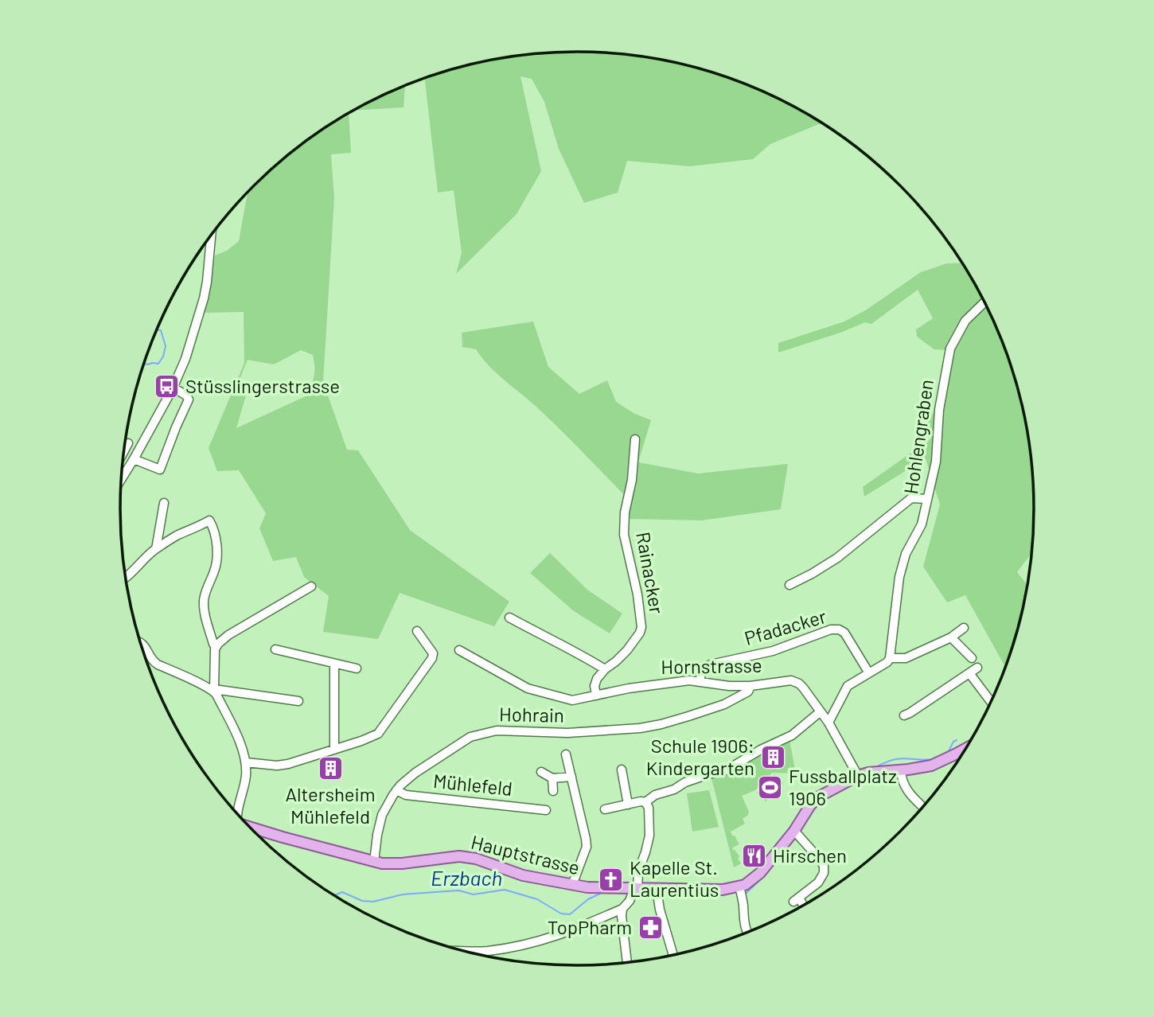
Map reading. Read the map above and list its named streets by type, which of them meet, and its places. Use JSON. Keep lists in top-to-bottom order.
{
  "streets": {
    "main road": ["Hauptstrasse"],
    "street": [
      "Hohlengraben",
      "Rainacker",
      "Pfadacker",
      "Hornstrasse",
      "Hohrain",
      "Mühlefeld"
    ]
  },
  "crossings": [
    ["Rainacker", "Hornstrasse"],
    ["Pfadacker", "Hornstrasse"],
    ["Hornstrasse", "Hohrain"],
    ["Hornstrasse", "Hauptstrasse"],
    ["Hohrain", "Mühlefeld"],
    ["Hohrain", "Hauptstrasse"]
  ],
  "water": ["Erzbach"],
  "places": {
    "bus stop": ["Stüsslingerstrasse"],
    "building": ["Schule 1906: Kindergarten", "Altersheim Mühlefeld"],
    "sports": ["Fussballplatz 1906"],
    "restaurant": ["Hirschen"],
    "church": ["Kapelle St. Laurentius"],
    "pharmacy": ["TopPharm"]
  }
}
